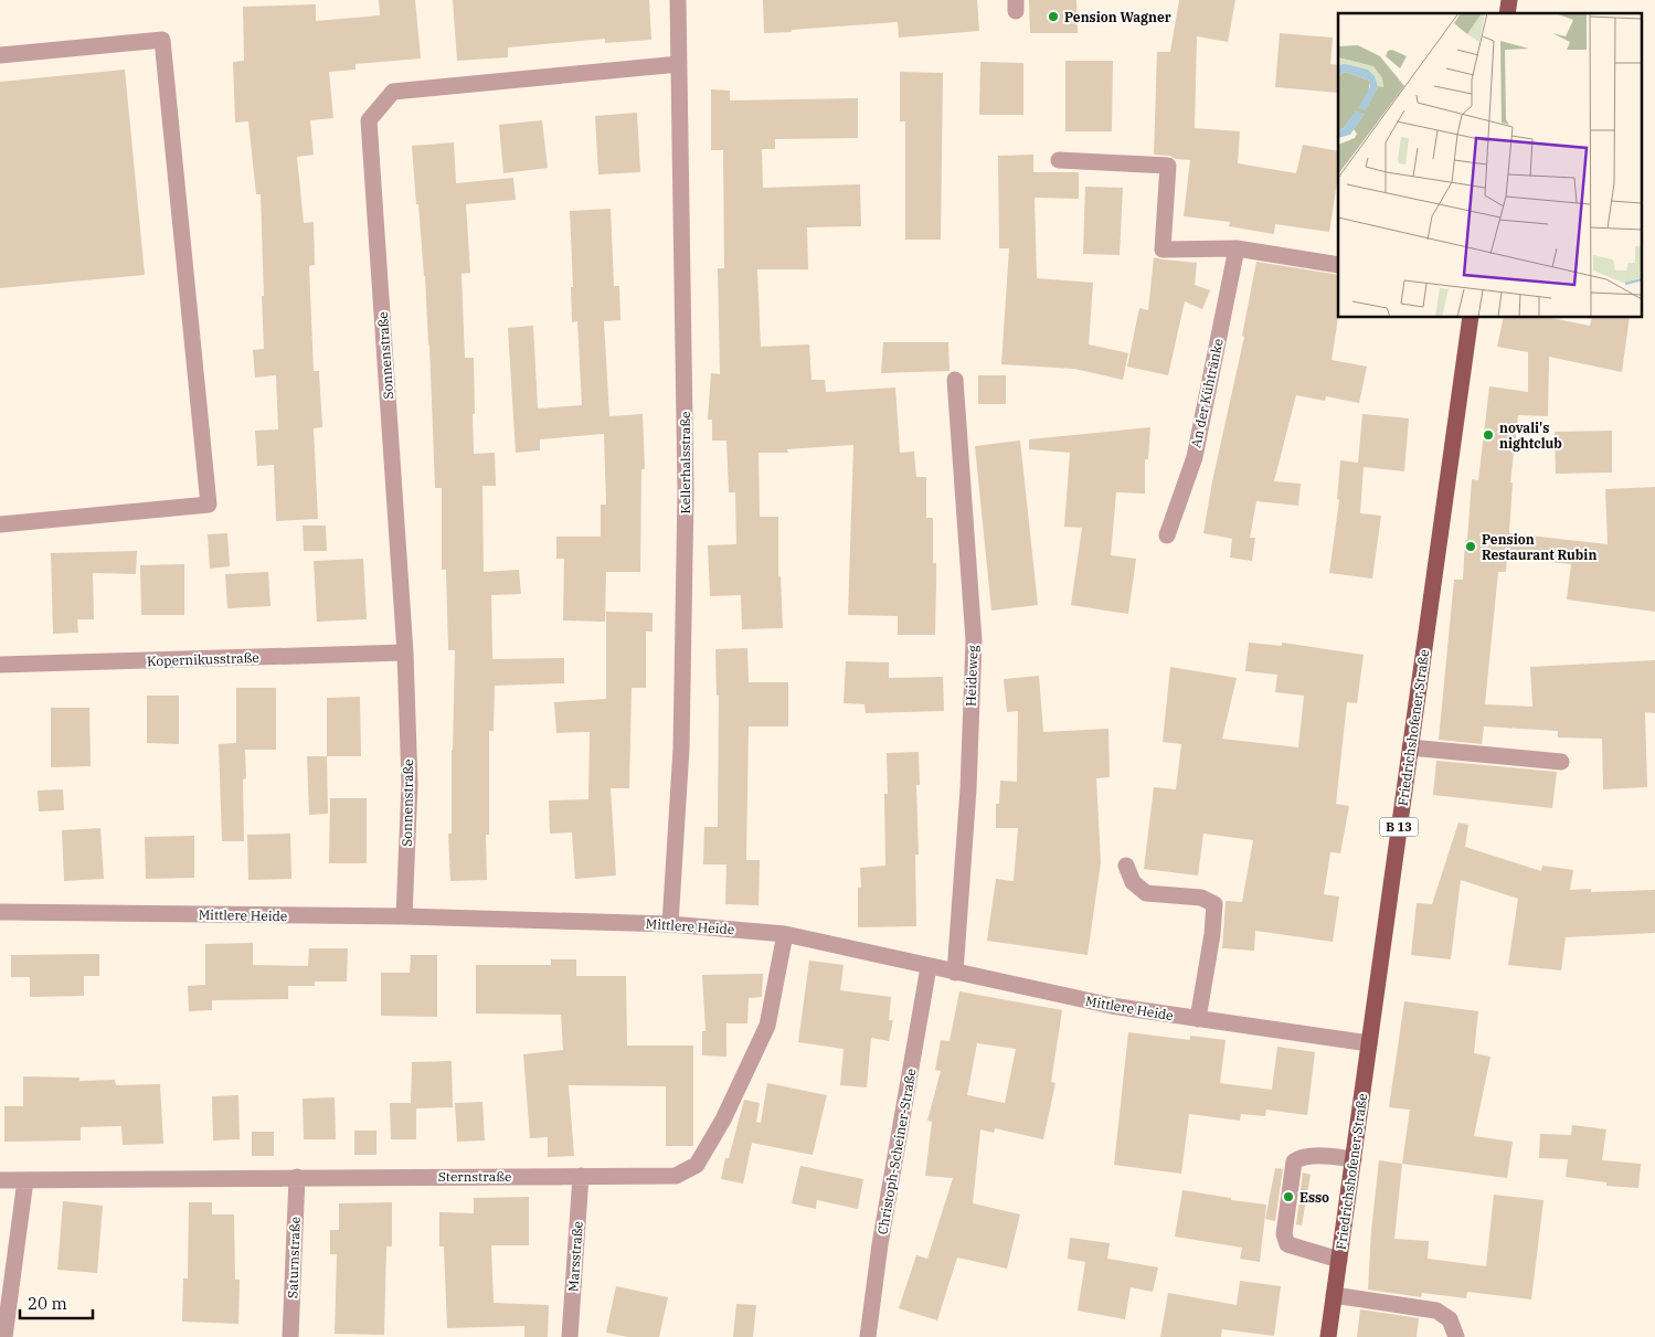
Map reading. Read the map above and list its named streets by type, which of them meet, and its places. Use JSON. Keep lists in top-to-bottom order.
{
  "streets": {
    "main road": ["Friedrichshofener Straße", "B 13"],
    "street": [
      "Sonnenstraße",
      "An der Kühtränke",
      "Kellerhalsstraße",
      "Kopernikusstraße",
      "Heideweg",
      "Mittlere Heide",
      "Christoph-Scheiner-Straße",
      "Sternstraße",
      "Marsstraße",
      "Saturnstraße"
    ]
  },
  "crossings": [
    ["Sonnenstraße", "Kellerhalsstraße"],
    ["Sonnenstraße", "Kopernikusstraße"],
    ["Sonnenstraße", "Mittlere Heide"],
    ["Kellerhalsstraße", "Mittlere Heide"],
    ["Heideweg", "Mittlere Heide"],
    ["Friedrichshofener Straße", "Mittlere Heide"],
    ["Mittlere Heide", "Christoph-Scheiner-Straße"],
    ["Mittlere Heide", "Sternstraße"],
    ["Sternstraße", "Marsstraße"],
    ["Sternstraße", "Saturnstraße"]
  ],
  "places": [
    "Pension Wagner",
    "novali's nightclub",
    "Pension Restaurant Rubin",
    "Esso"
  ],
  "scale_bar": "20 m"
}
